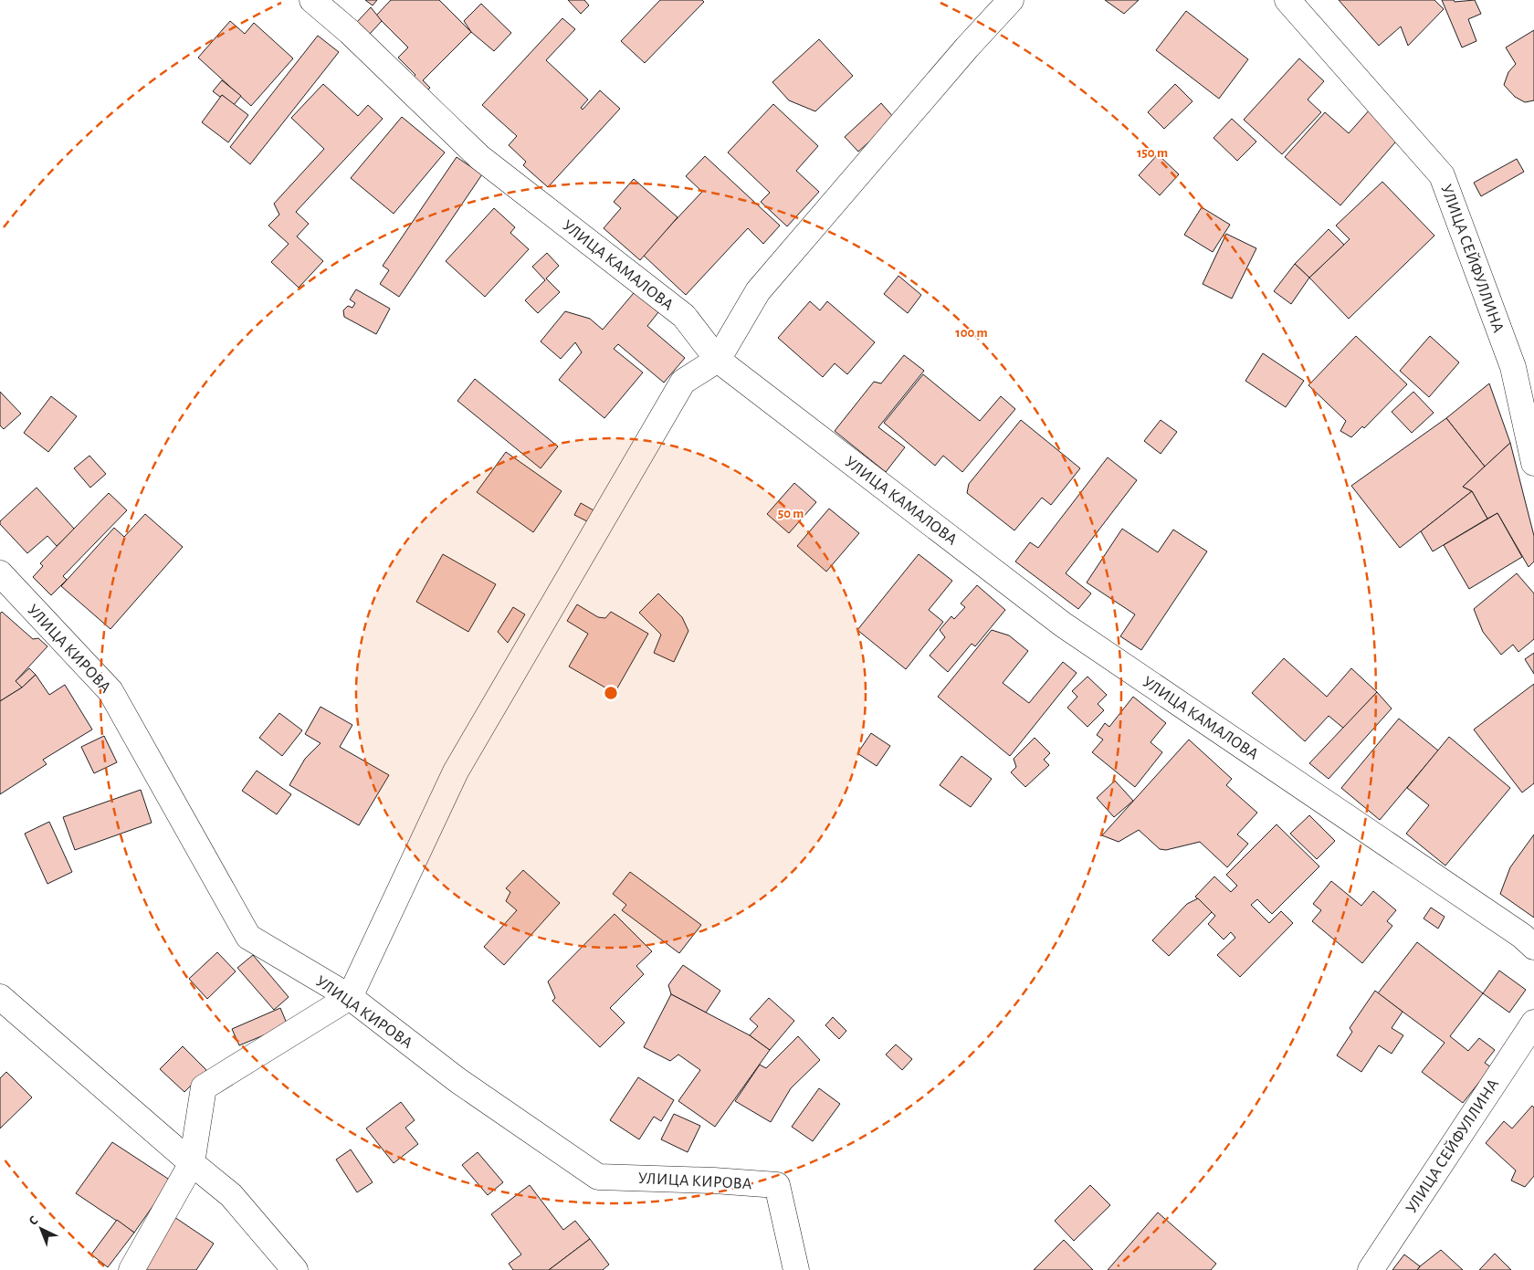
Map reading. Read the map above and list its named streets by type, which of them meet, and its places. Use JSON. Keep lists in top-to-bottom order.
{
  "streets": {
    "street": ["УЛИЦА СЕЙФУЛЛИНА", "УЛИЦА КАМАЛОВА", "УЛИЦА КИРОВА"]
  },
  "north": "top left",
  "rings": ["150 m", "100 m", "50 m"]
}
